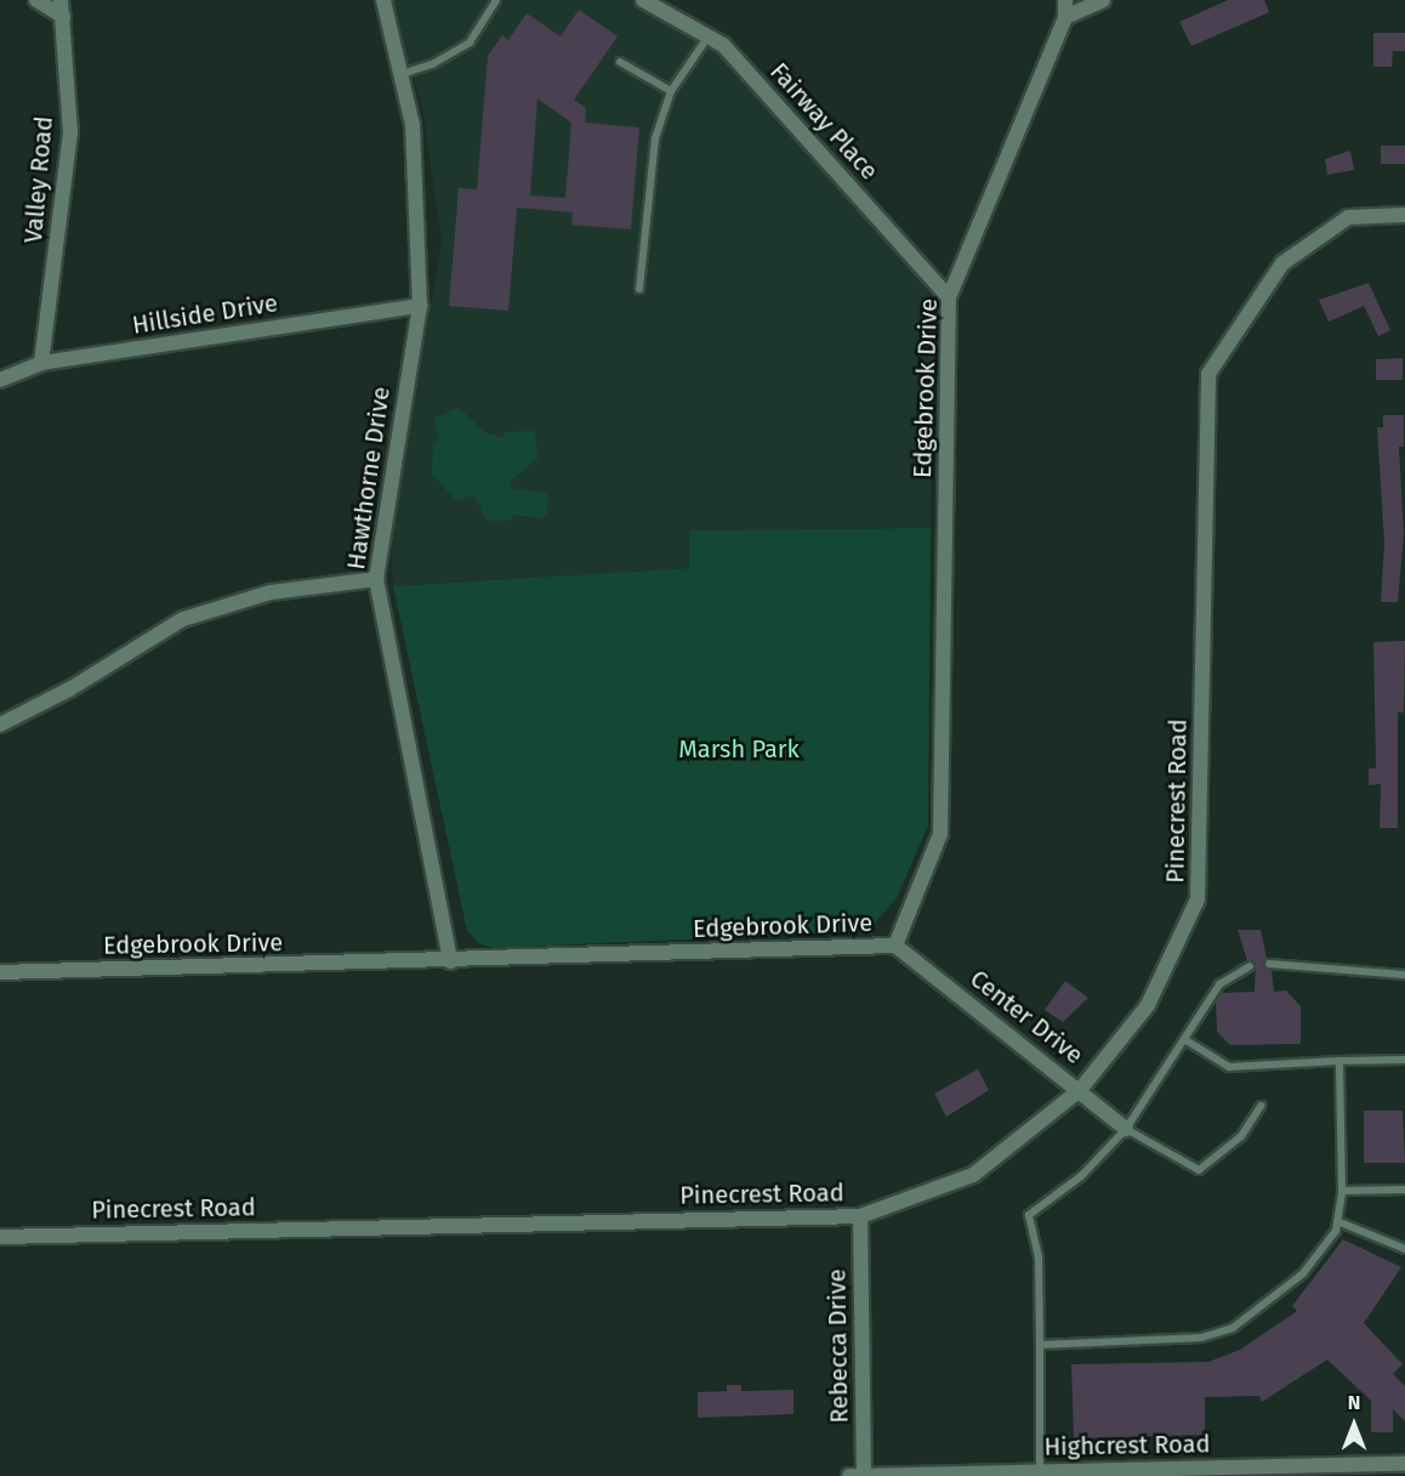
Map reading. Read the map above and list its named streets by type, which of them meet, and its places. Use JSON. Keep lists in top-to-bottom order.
{
  "streets": {
    "street": [
      "Fairway Place",
      "Valley Road",
      "Hillside Drive",
      "Edgebrook Drive",
      "Hawthorne Drive",
      "Pinecrest Road",
      "Center Drive",
      "Rebecca Drive",
      "Highcrest Road"
    ]
  },
  "crossings": [
    ["Fairway Place", "Edgebrook Drive"],
    ["Valley Road", "Hillside Drive"],
    ["Hillside Drive", "Hawthorne Drive"],
    ["Edgebrook Drive", "Hawthorne Drive"],
    ["Edgebrook Drive", "Center Drive"],
    ["Pinecrest Road", "Center Drive"],
    ["Pinecrest Road", "Rebecca Drive"],
    ["Rebecca Drive", "Highcrest Road"]
  ],
  "parks": ["Marsh Park"],
  "north": "top"
}
